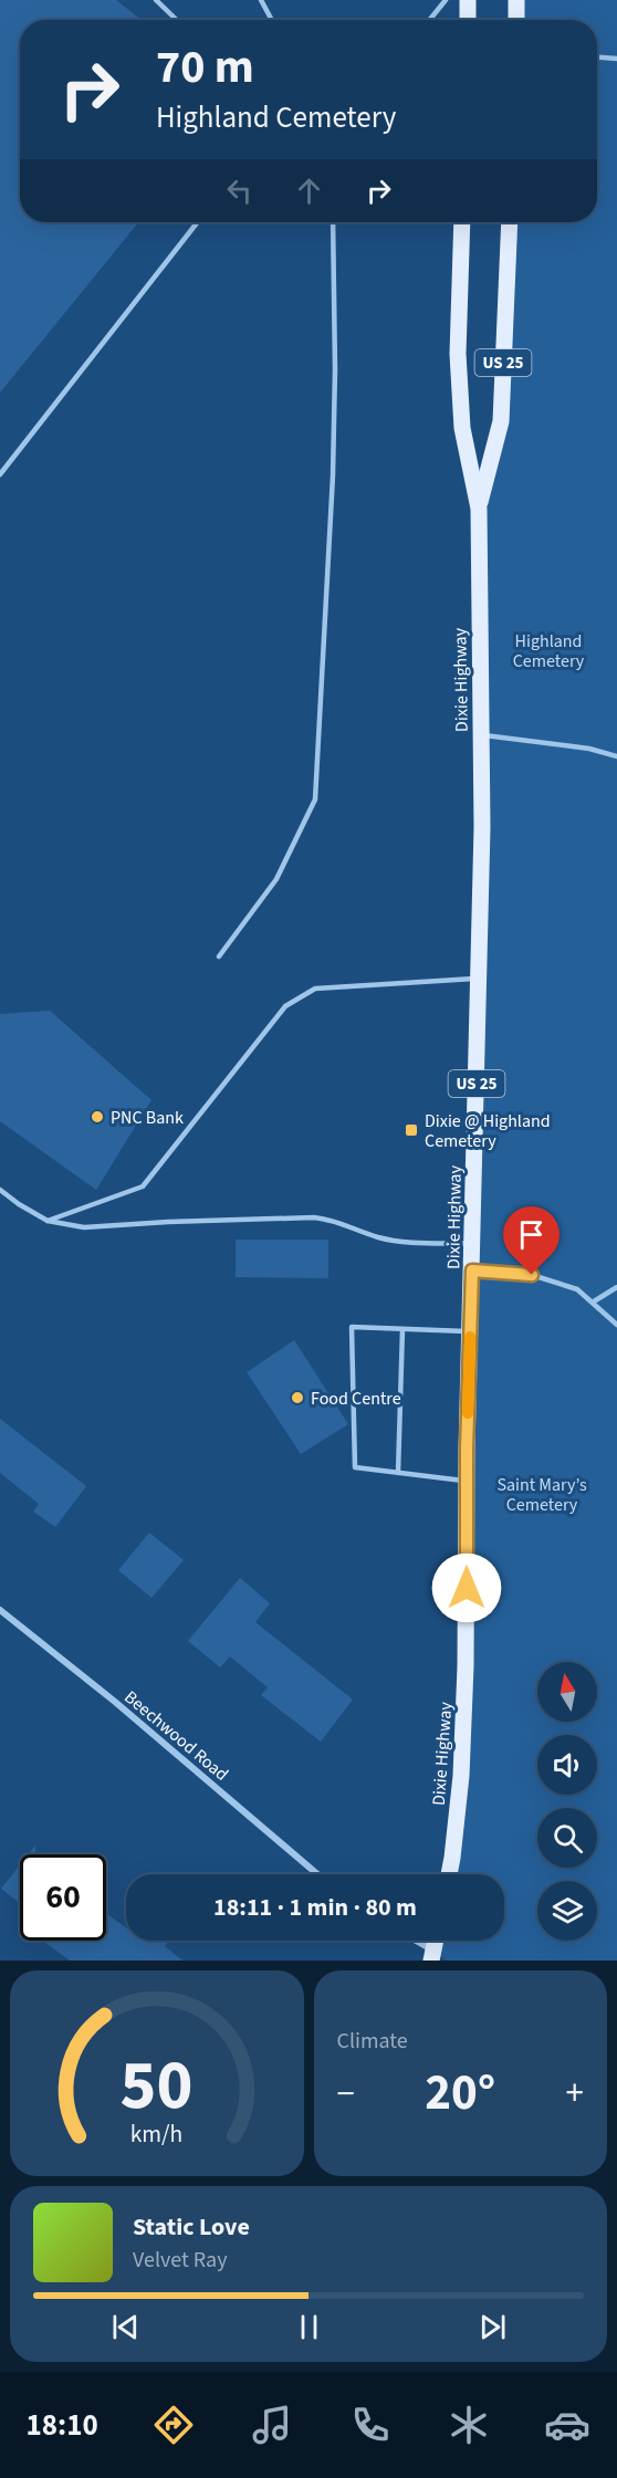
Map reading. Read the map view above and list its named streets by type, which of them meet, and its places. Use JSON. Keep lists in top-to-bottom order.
{
  "streets": {
    "main road": ["US 25", "Dixie Highway"],
    "street": ["Beechwood Road"]
  },
  "parks": ["Highland Cemetery", "Saint Mary’s Cemetery"],
  "places": {
    "other": ["PNC Bank", "Food Centre"],
    "transit": ["Dixie @ Highland Cemetery"]
  },
  "north": "top",
  "page": {
    "turn": ["70 m", "Highland Cemetery"],
    "limit": "60",
    "trip": "18:11 · 1 min · 80 m",
    "tile": "Climate",
    "heat": ["−", "20°", "+"],
    "song": ["Static Love", "Velvet Ray"],
    "tabs": "18:10",
    "gauge": ["50", "km/h"]
  }
}
